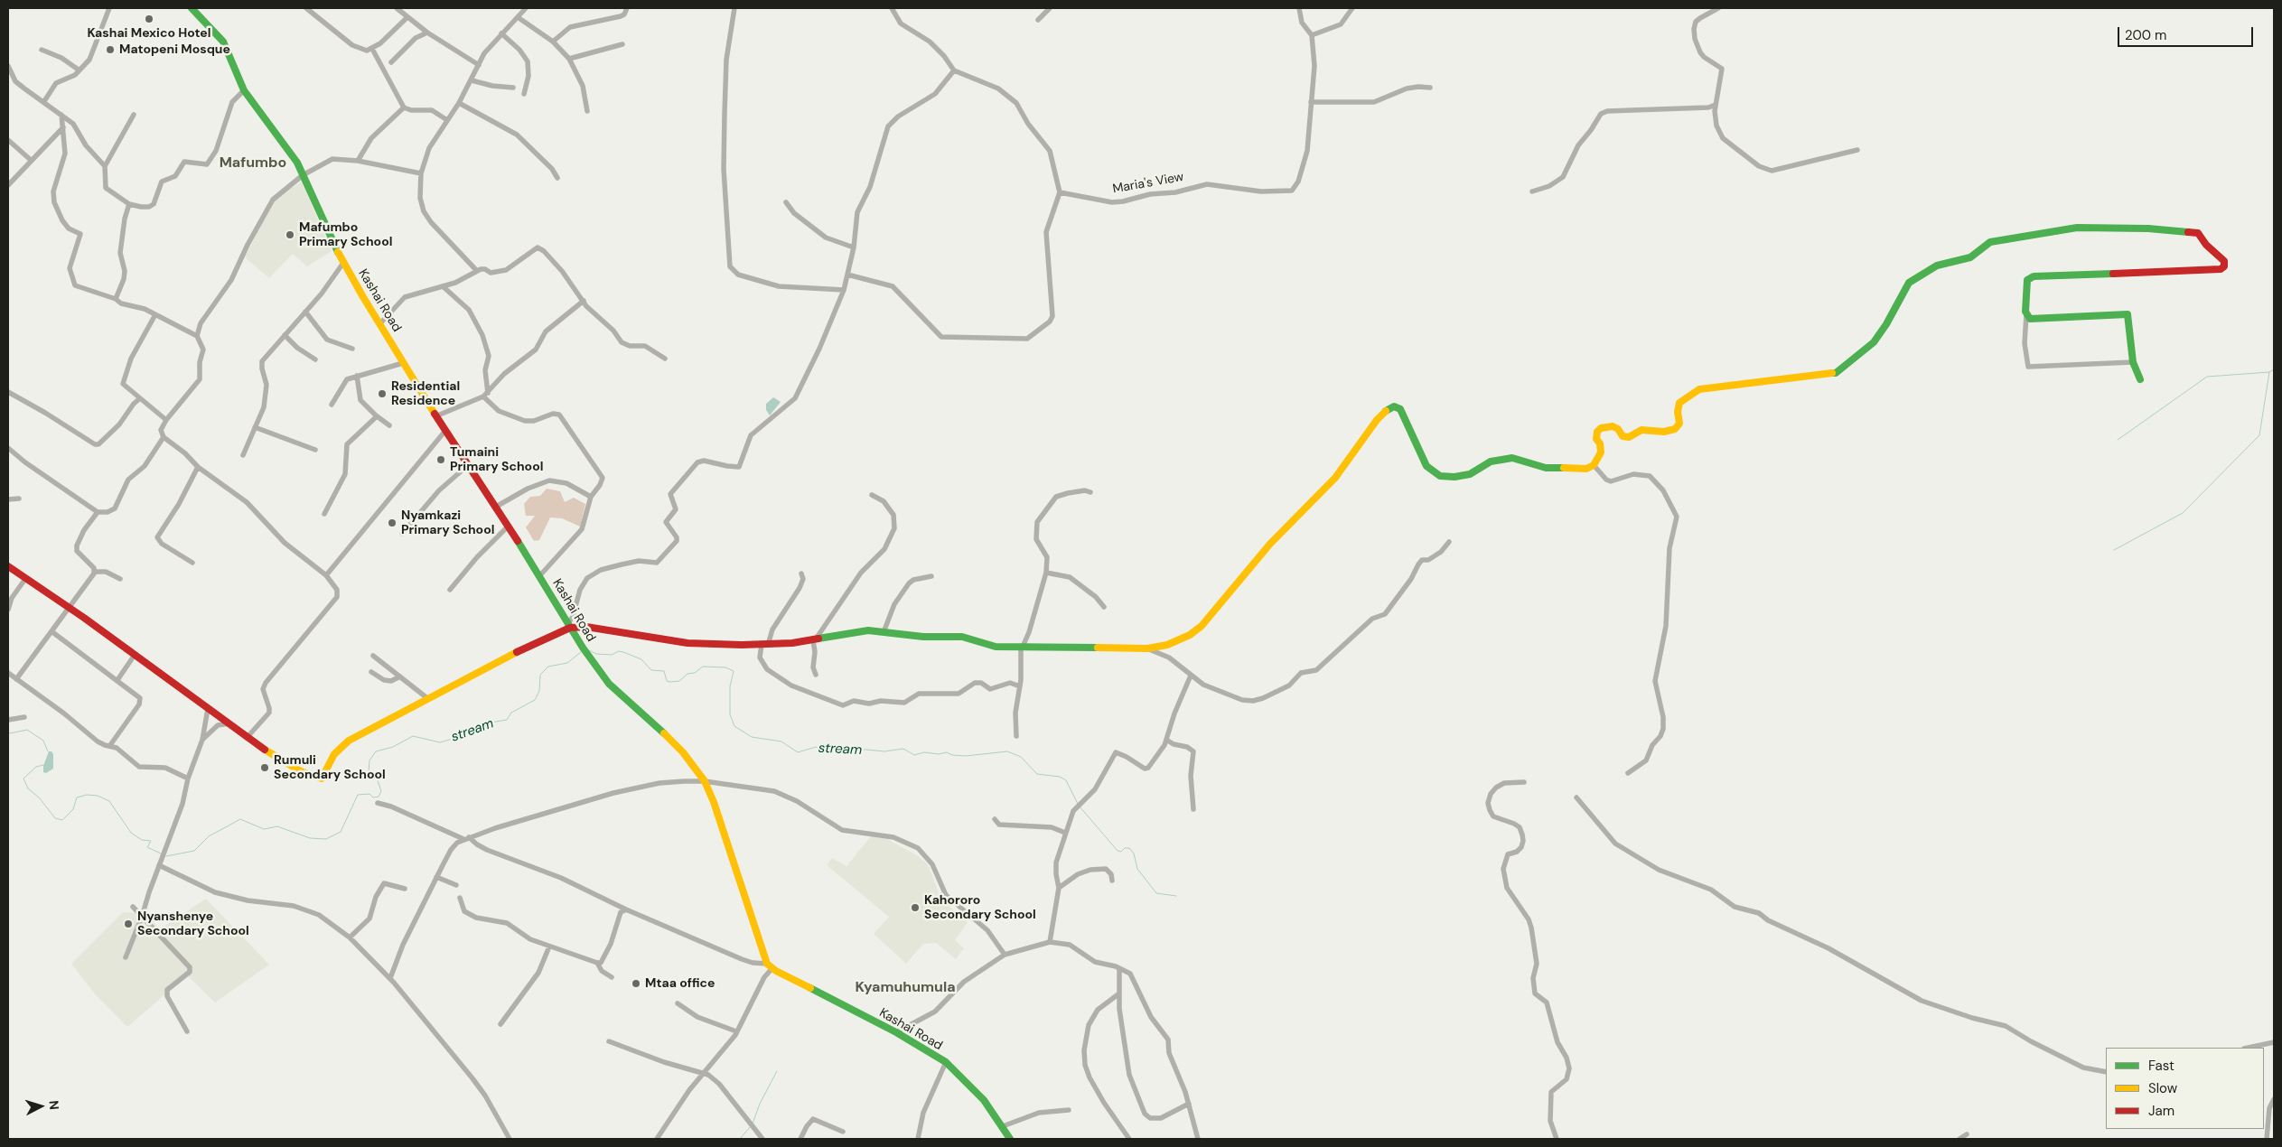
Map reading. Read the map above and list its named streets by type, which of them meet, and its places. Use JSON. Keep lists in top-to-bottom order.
{
  "streets": {
    "street": ["Maria's View", "Kashai Road"]
  },
  "districts": ["Mafumbo", "Kyamuhumula"],
  "water": ["stream"],
  "places": [
    "Kashai Mexico Hotel",
    "Matopeni Mosque",
    "Mafumbo Primary School",
    "Residential Residence",
    "Tumaini Primary School",
    "Nyamkazi Primary School",
    "Rumuli Secondary School",
    "Kahororo Secondary School",
    "Nyanshenye Secondary School",
    "Mtaa office"
  ],
  "legend": ["Fast", "Slow", "Jam"],
  "scale_bar": "200 m",
  "north": "right"
}
